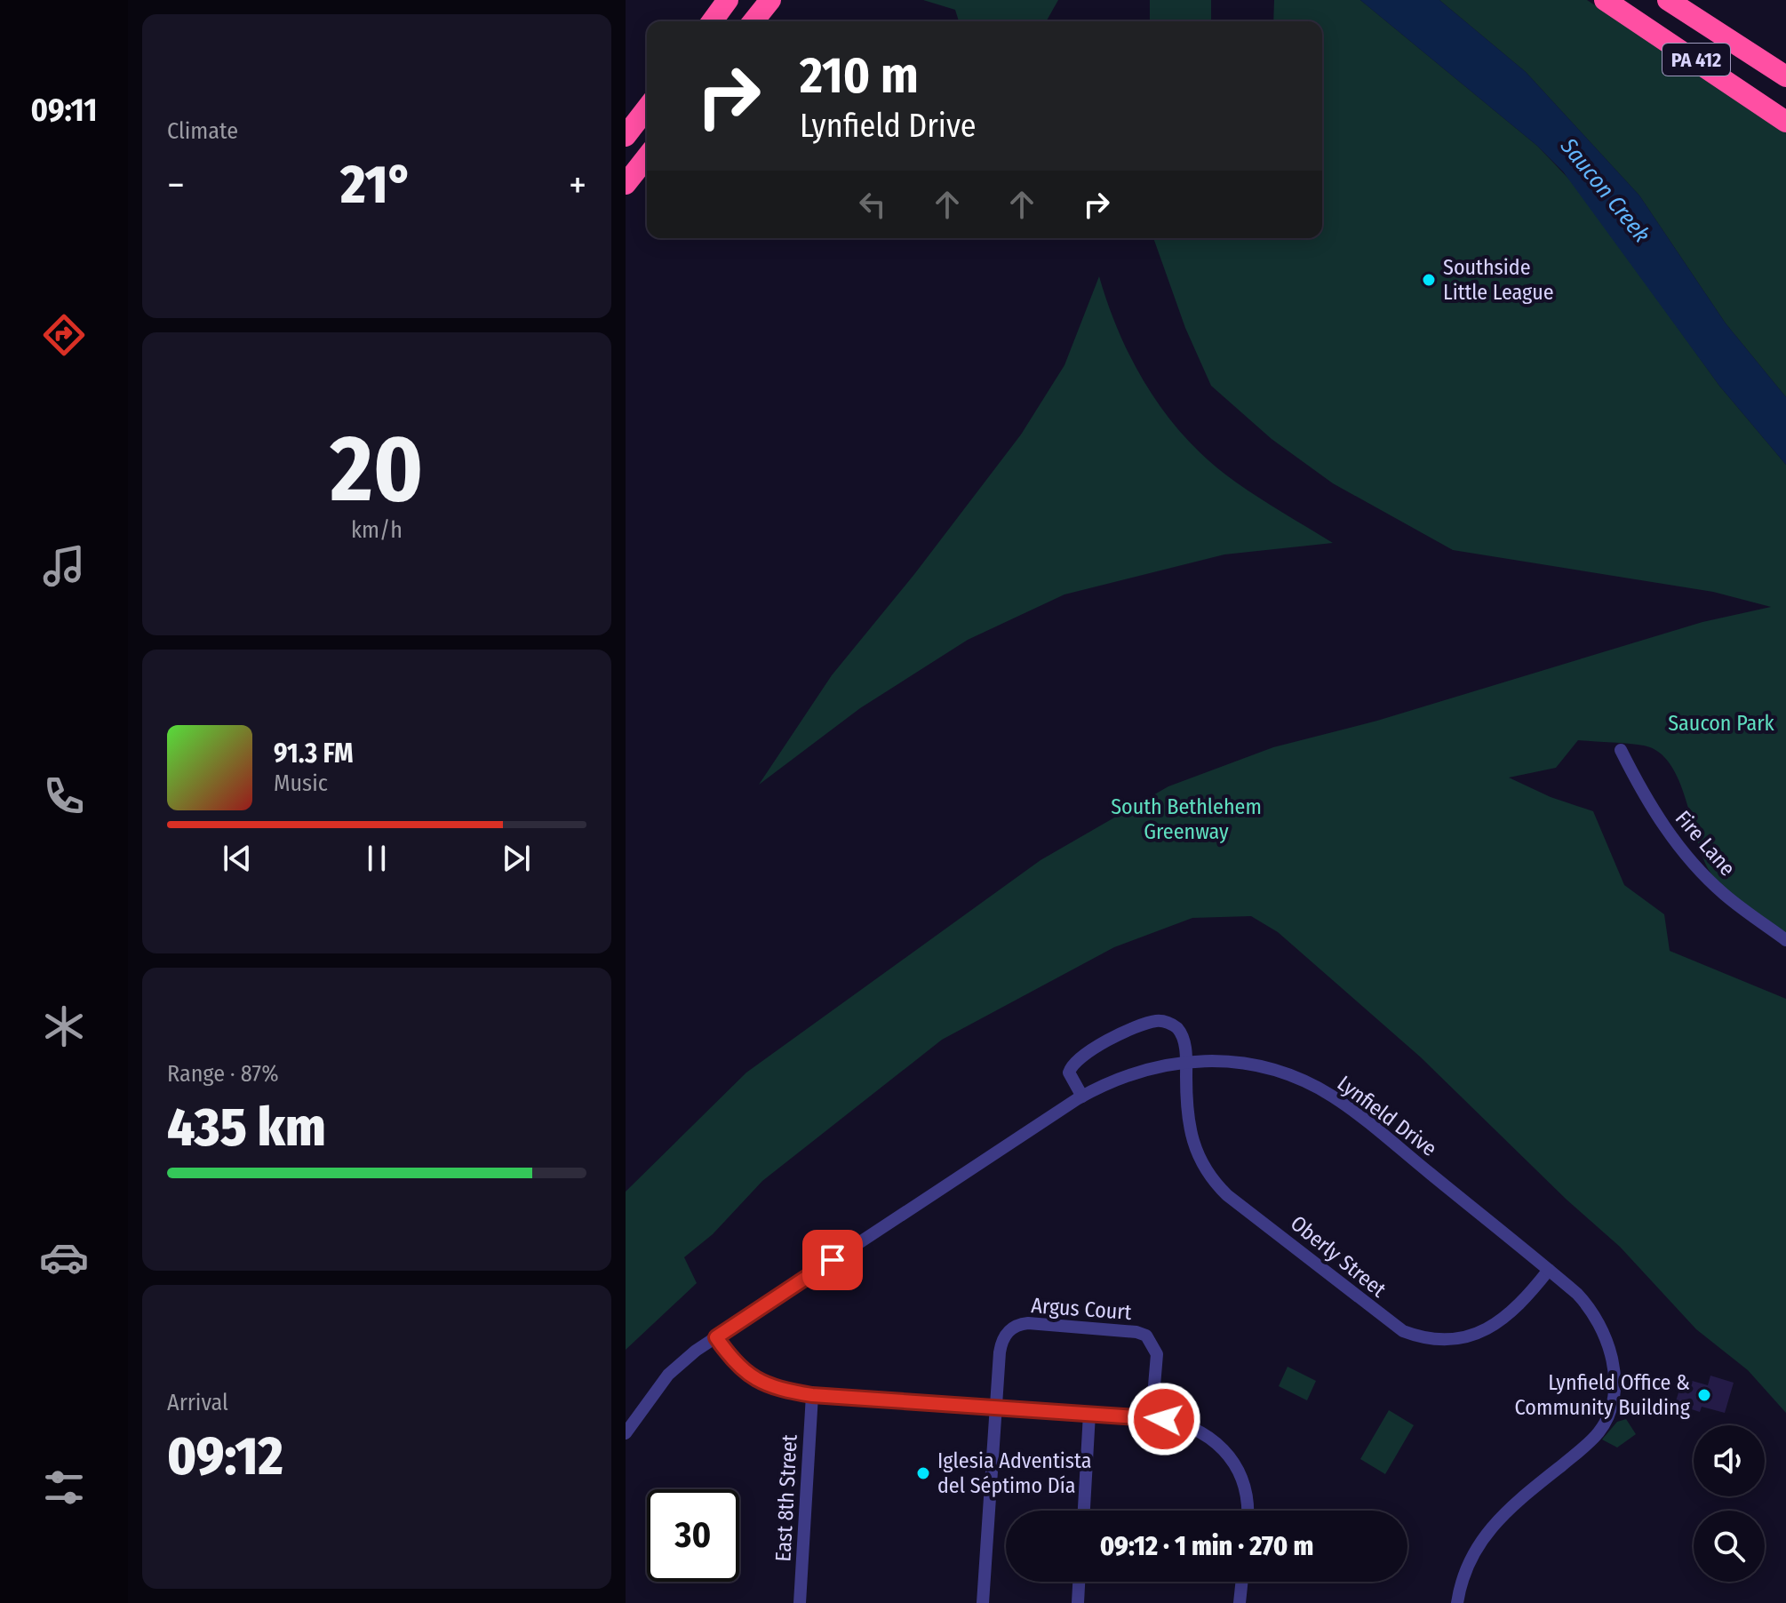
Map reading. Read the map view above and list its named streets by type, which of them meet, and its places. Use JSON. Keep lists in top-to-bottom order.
{
  "streets": {
    "highway": ["PA 412"],
    "street": [
      "Fire Lane",
      "Lynfield Drive",
      "Oberly Street",
      "Argus Court",
      "East 8th Street"
    ]
  },
  "crossings": [
    ["Lynfield Drive", "Oberly Street"]
  ],
  "water": ["Saucon Creek"],
  "parks": ["Saucon Park", "South Bethlehem Greenway"],
  "places": ["Southside Little League", "Lynfield Office & Community Building", "Iglesia Adventista del Séptimo Día"],
  "page": {
    "tabs": "09:11",
    "tile": [
      "Climate",
      ["20", "km/h"],
      ["Range · 87%", "435 km"],
      ["Arrival", "09:12"]
    ],
    "turn": ["210 m", "Lynfield Drive"],
    "heat": ["−", "21°", "+"],
    "song": ["91.3 FM", "Music"],
    "limit": "30",
    "trip": "09:12 · 1 min · 270 m"
  }
}
